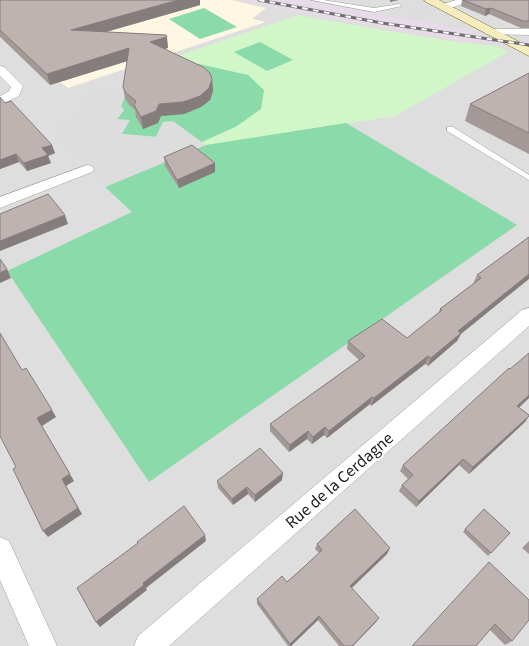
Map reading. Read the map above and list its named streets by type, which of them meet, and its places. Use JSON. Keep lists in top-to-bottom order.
{
  "streets": {
    "street": ["Rue de la Cerdagne"]
  }
}
